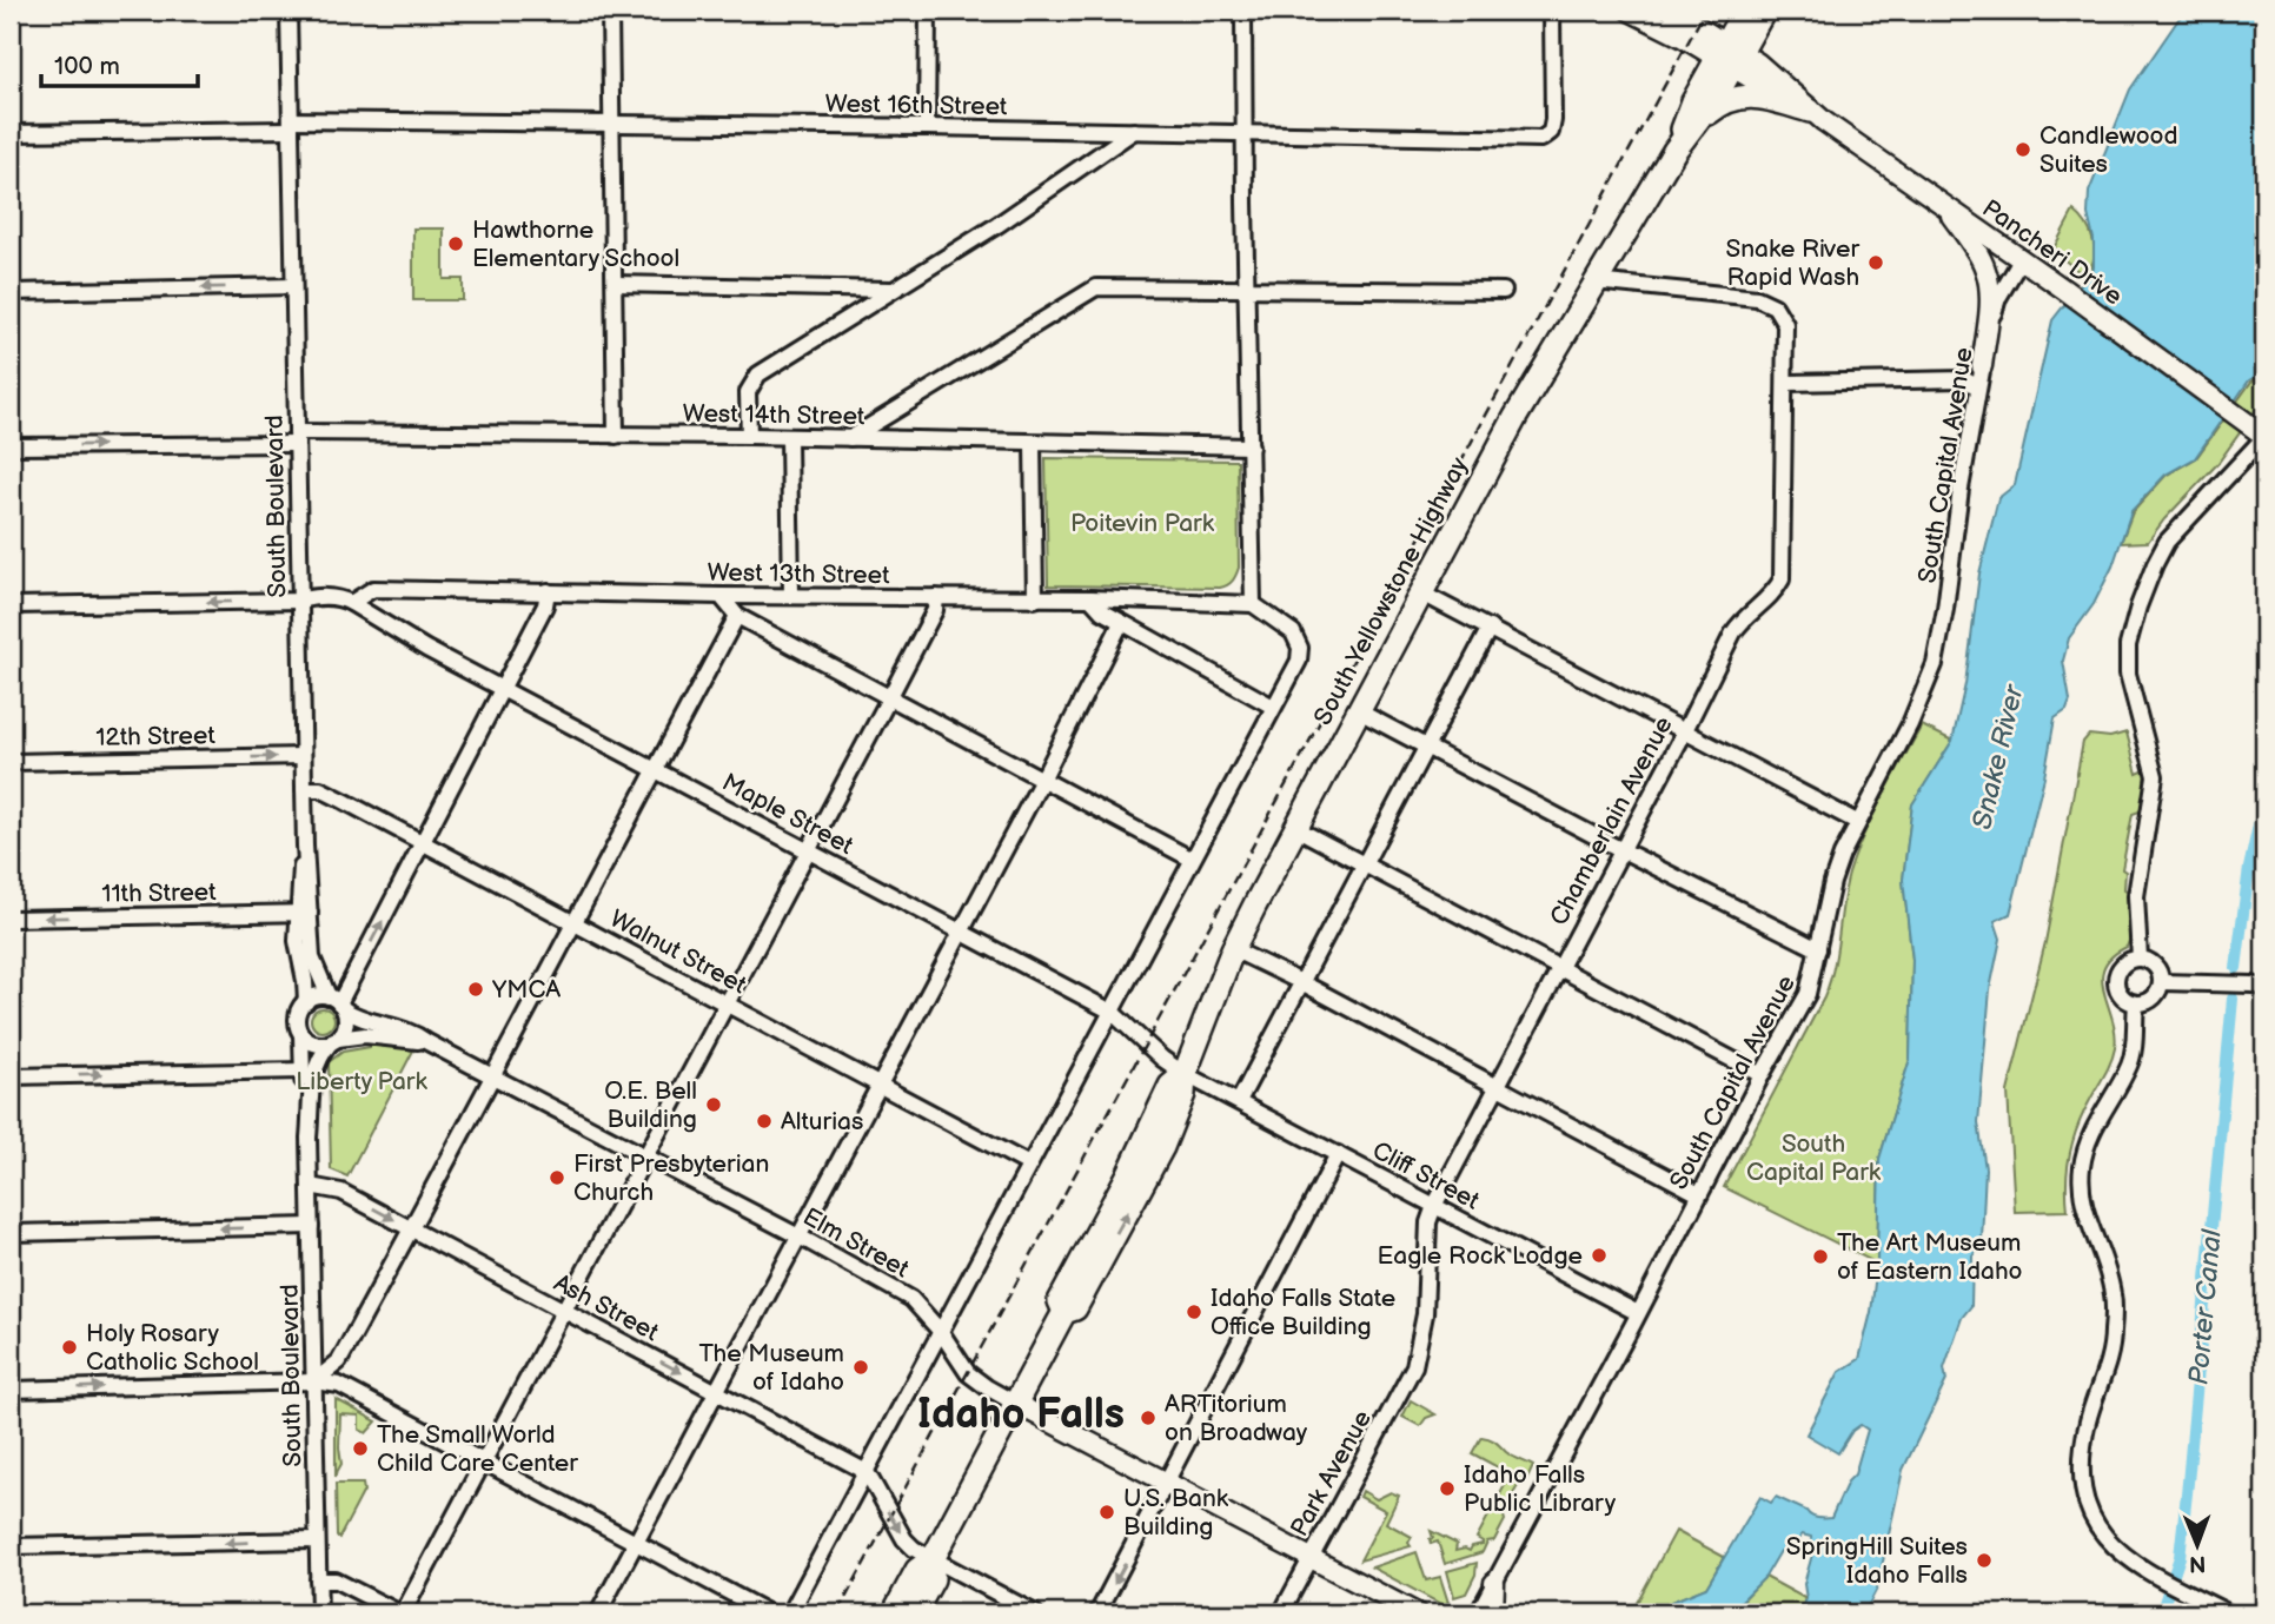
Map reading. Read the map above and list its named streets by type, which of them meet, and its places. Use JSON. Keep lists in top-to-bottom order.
{
  "streets": {
    "highway": ["South Yellowstone Highway"],
    "main road": ["Pancheri Drive"],
    "street": [
      "West 16th Street",
      "West 14th Street",
      "South Capital Avenue",
      "South Boulevard",
      "West 13th Street",
      "12th Street",
      "Maple Street",
      "Chamberlain Avenue",
      "11th Street",
      "Walnut Street",
      "Cliff Street",
      "Elm Street",
      "Ash Street",
      "Park Avenue"
    ]
  },
  "crossings": [
    ["West 16th Street", "South Boulevard"],
    ["Pancheri Drive", "South Capital Avenue"],
    ["Pancheri Drive", "South Yellowstone Highway"],
    ["West 14th Street", "South Boulevard"],
    ["South Capital Avenue", "Cliff Street"],
    ["South Boulevard", "West 13th Street"],
    ["South Boulevard", "12th Street"],
    ["South Boulevard", "11th Street"],
    ["South Boulevard", "Walnut Street"],
    ["South Boulevard", "Elm Street"],
    ["South Boulevard", "Ash Street"],
    ["West 13th Street", "Maple Street"],
    ["South Yellowstone Highway", "Maple Street"],
    ["South Yellowstone Highway", "Chamberlain Avenue"],
    ["South Yellowstone Highway", "Cliff Street"],
    ["South Yellowstone Highway", "Elm Street"],
    ["Maple Street", "Cliff Street"],
    ["Chamberlain Avenue", "Cliff Street"],
    ["Chamberlain Avenue", "Park Avenue"]
  ],
  "one_way": ["12th Street", "11th Street", "Ash Street"],
  "districts": ["Idaho Falls"],
  "water": ["Snake River", "Porter Canal"],
  "parks": ["Poitevin Park", "Liberty Park", "South Capital Park"],
  "places": [
    "Candlewood Suites",
    "Hawthorne Elementary School",
    "Snake River Rapid Wash",
    "YMCA",
    "O.E. Bell Building",
    "Alturias",
    "First Presbyterian Church",
    "Eagle Rock Lodge",
    "The Art Museum of Eastern Idaho",
    "Idaho Falls State Office Building",
    "Holy Rosary Catholic School",
    "The Museum of Idaho",
    "ARTitorium on Broadway",
    "The Small World Child Care Center",
    "Idaho Falls Public Library",
    "U.S. Bank Building",
    "SpringHill Suites Idaho Falls"
  ],
  "scale_bar": "100 m",
  "north": "bottom"
}
